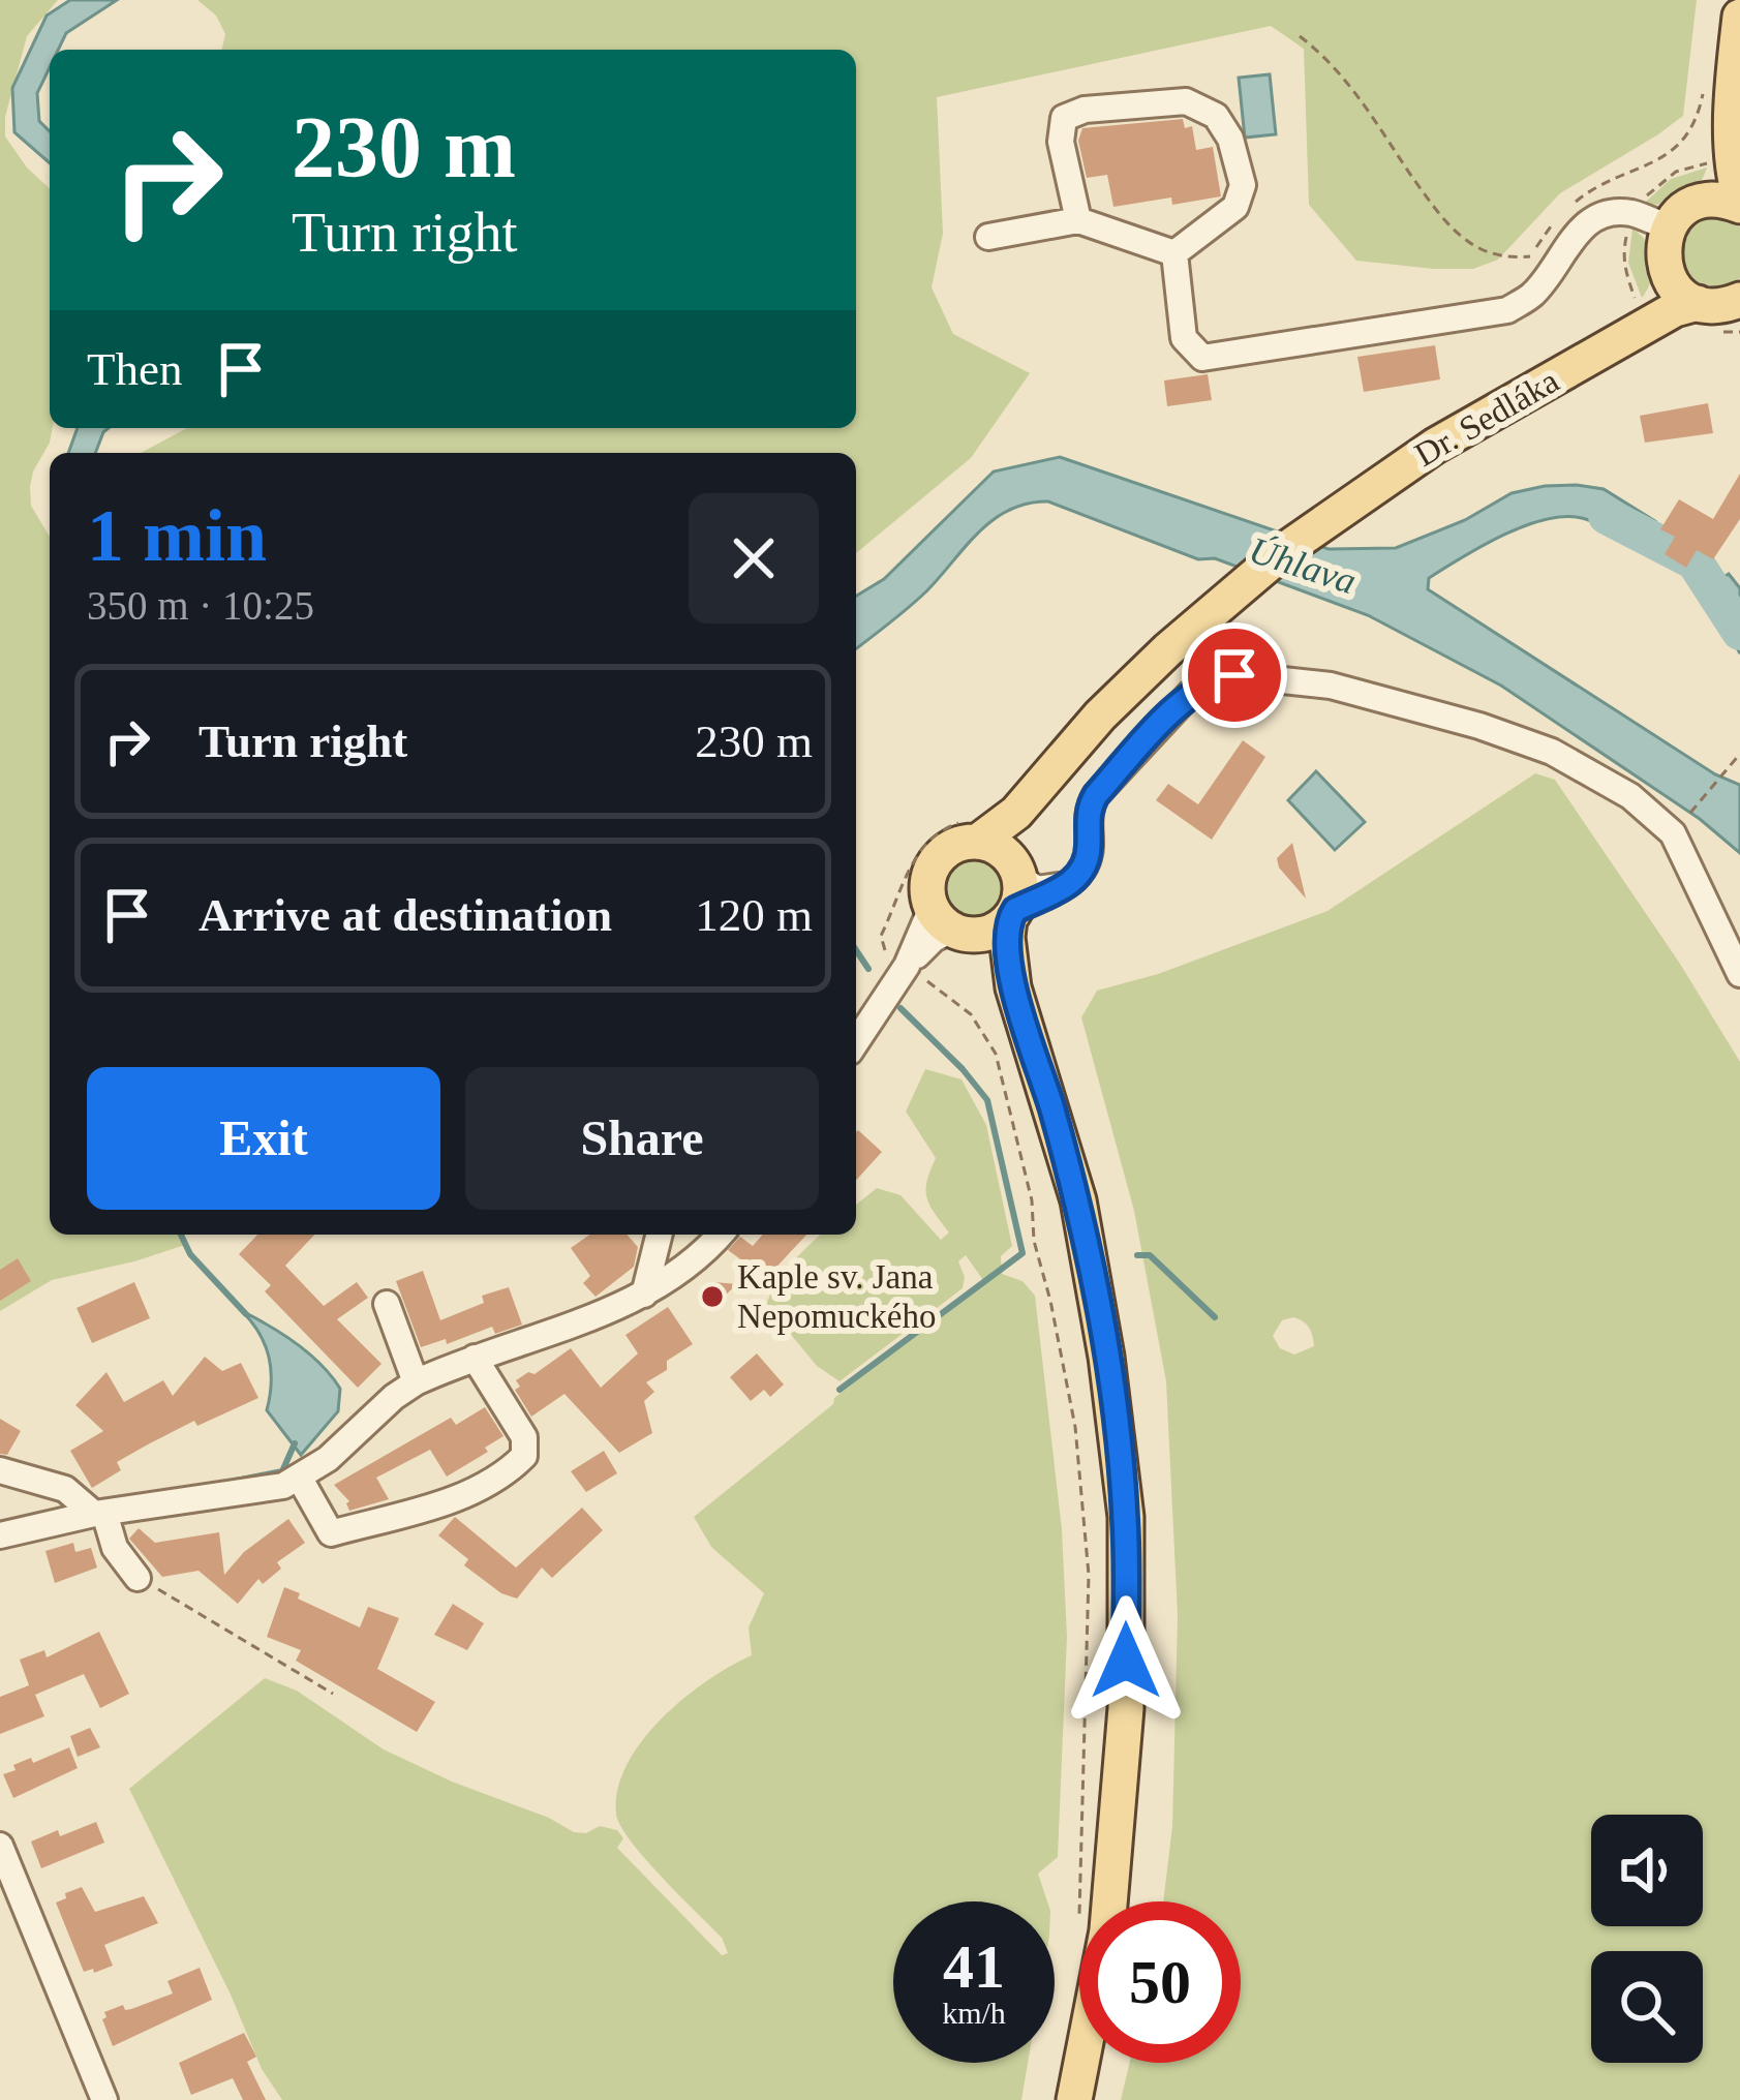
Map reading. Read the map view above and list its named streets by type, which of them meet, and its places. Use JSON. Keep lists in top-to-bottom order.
{
  "streets": {
    "main road": ["Dr. Sedláka"]
  },
  "water": ["Úhlava"],
  "places": ["Kaple sv. Jana Nepomuckého"],
  "page": {
    "turn": ["230 m", "Turn right"],
    "then": "Then",
    "heading": ["1 min", "350 m · 10:25"],
    "list": [
      {
        "name": "Turn right",
        "value": "230 m"
      },
      {
        "name": "Arrive at destination",
        "value": "120 m"
      }
    ],
    "buttons": ["Exit", "Share"],
    "speed": "41 km/h",
    "limit": "50"
  }
}
